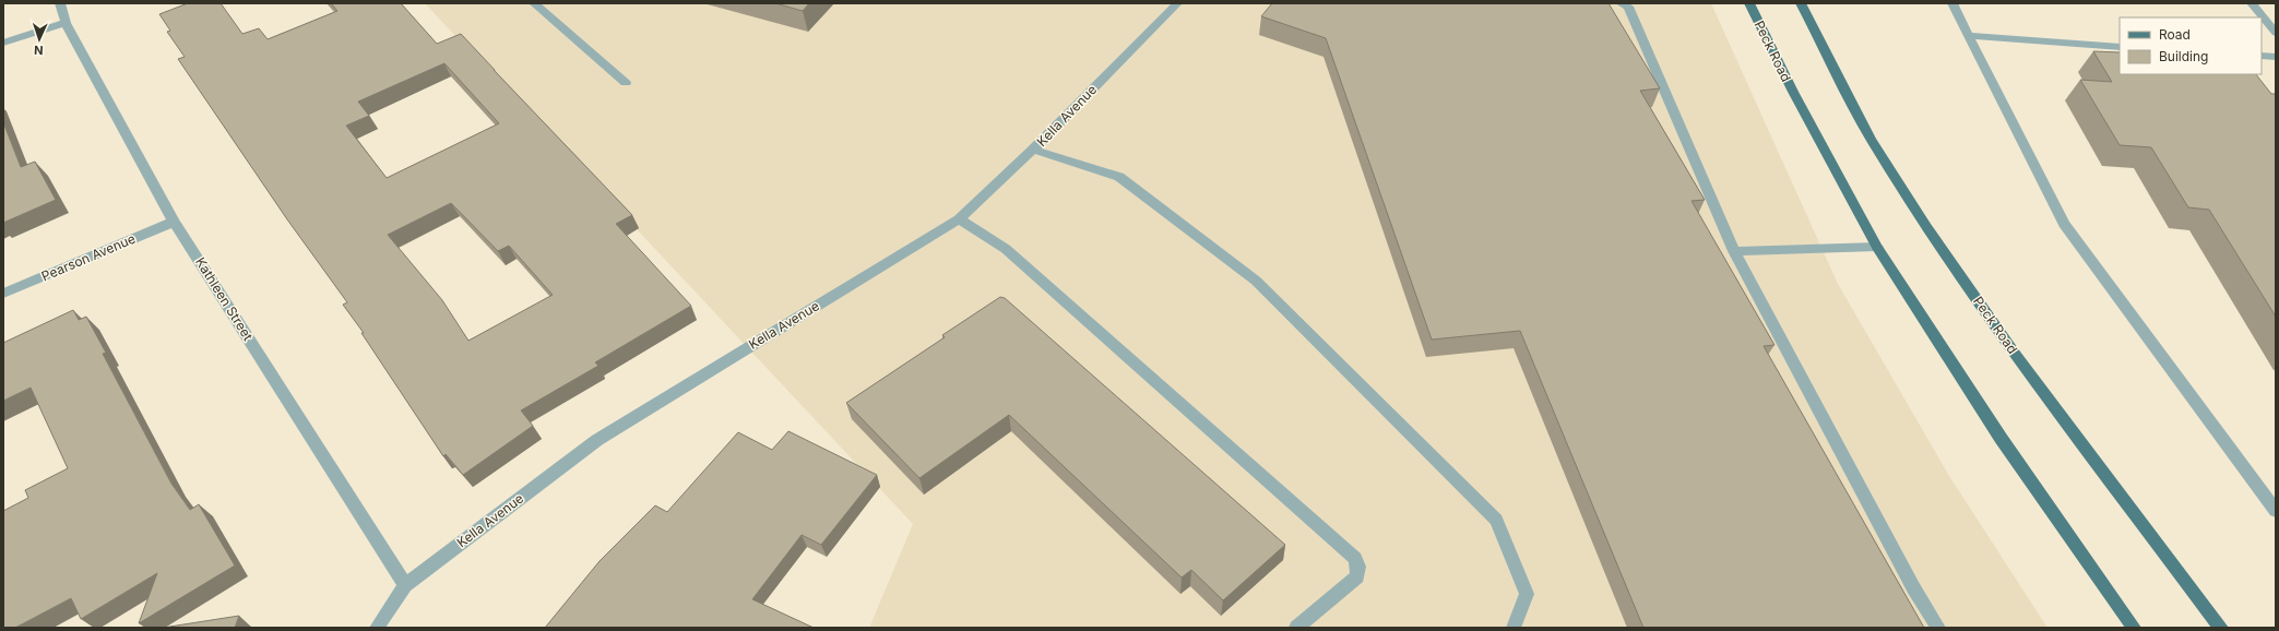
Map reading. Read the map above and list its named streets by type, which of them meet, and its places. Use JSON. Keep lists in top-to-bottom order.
{
  "streets": {
    "main road": ["Peck Road"],
    "street": ["Kella Avenue", "Pearson Avenue", "Kathleen Street"]
  },
  "crossings": [
    ["Kella Avenue", "Kathleen Street"],
    ["Pearson Avenue", "Kathleen Street"]
  ],
  "legend": ["Road", "Building"],
  "north": "bottom"
}
